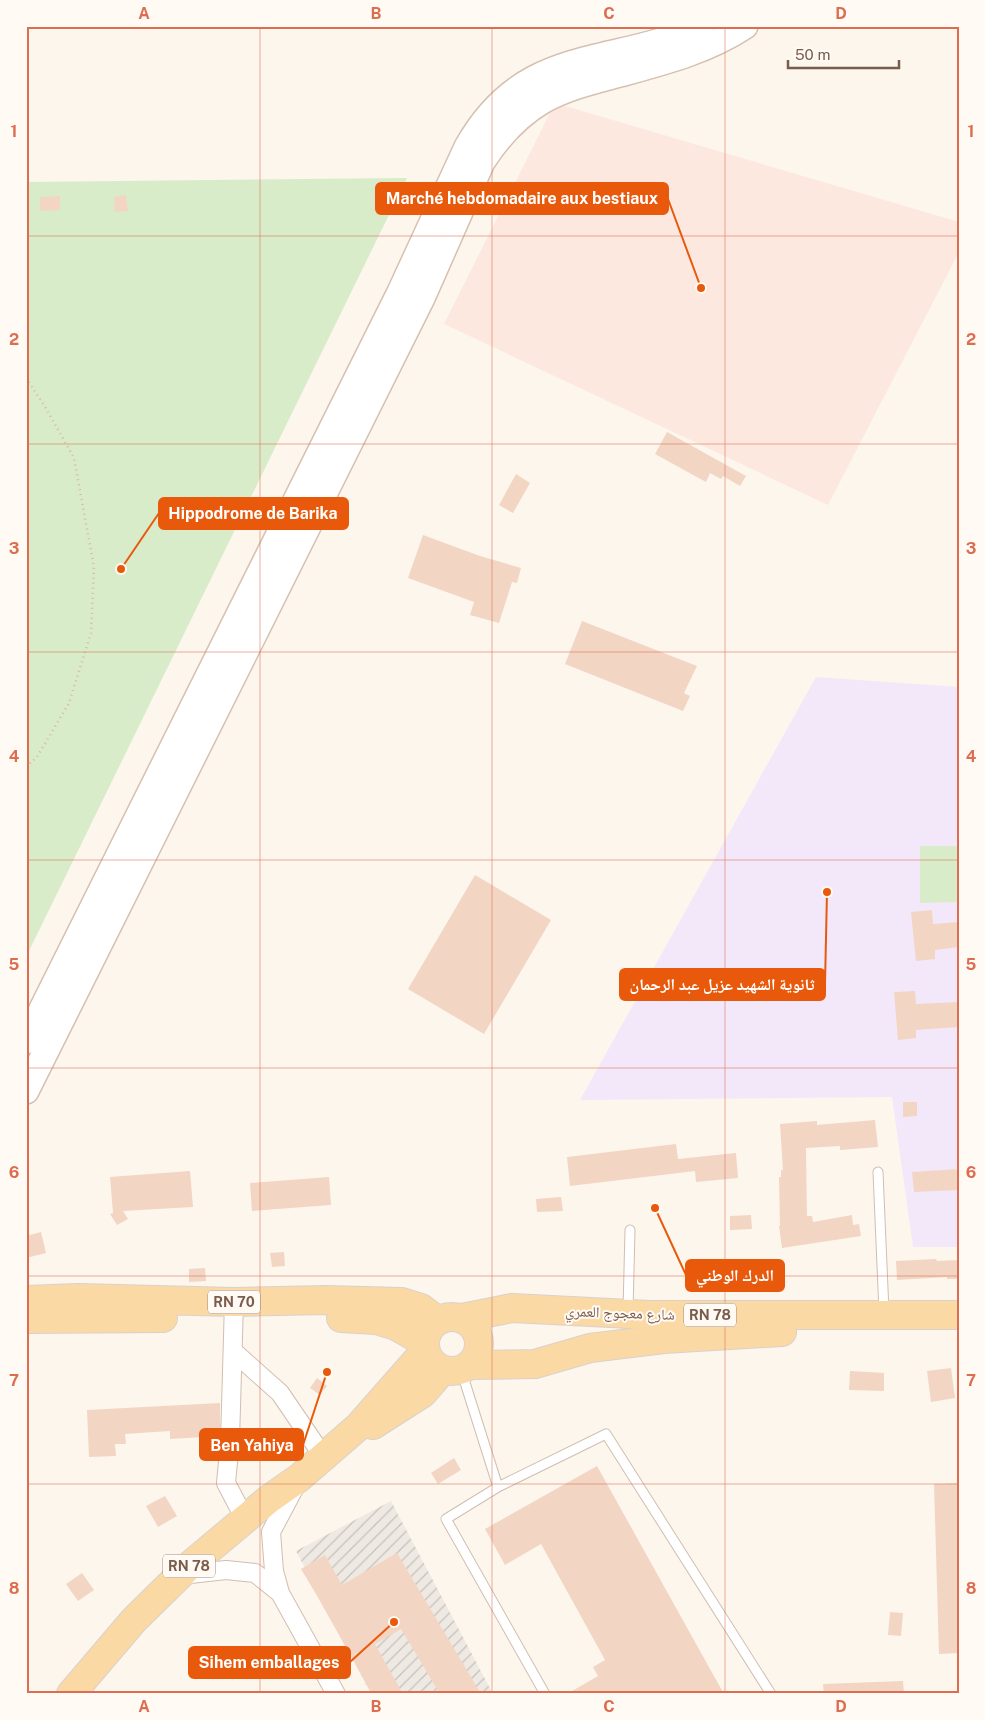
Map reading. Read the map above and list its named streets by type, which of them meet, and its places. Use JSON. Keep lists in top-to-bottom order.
{
  "streets": {
    "main road": ["RN 70", "شارع معجوج العمري", "RN 78"]
  },
  "crossings": [
    ["RN 70", "شارع معجوج العمري"],
    ["RN 70", "RN 78"],
    ["شارع معجوج العمري", "RN 78"]
  ],
  "places": [
    "Marché hebdomadaire aux bestiaux",
    "Hippodrome de Barika",
    "ثانوية الشهيد عزيل عبد الرحمان",
    "الدرك الوطني",
    "Ben Yahiya",
    "Sihem emballages"
  ],
  "scale_bar": "50 m",
  "grid": {
    "columns": [
      "A",
      "B",
      "C",
      "D"
    ],
    "rows": [
      "1",
      "2",
      "3",
      "4",
      "5",
      "6",
      "7",
      "8"
    ]
  }
}
